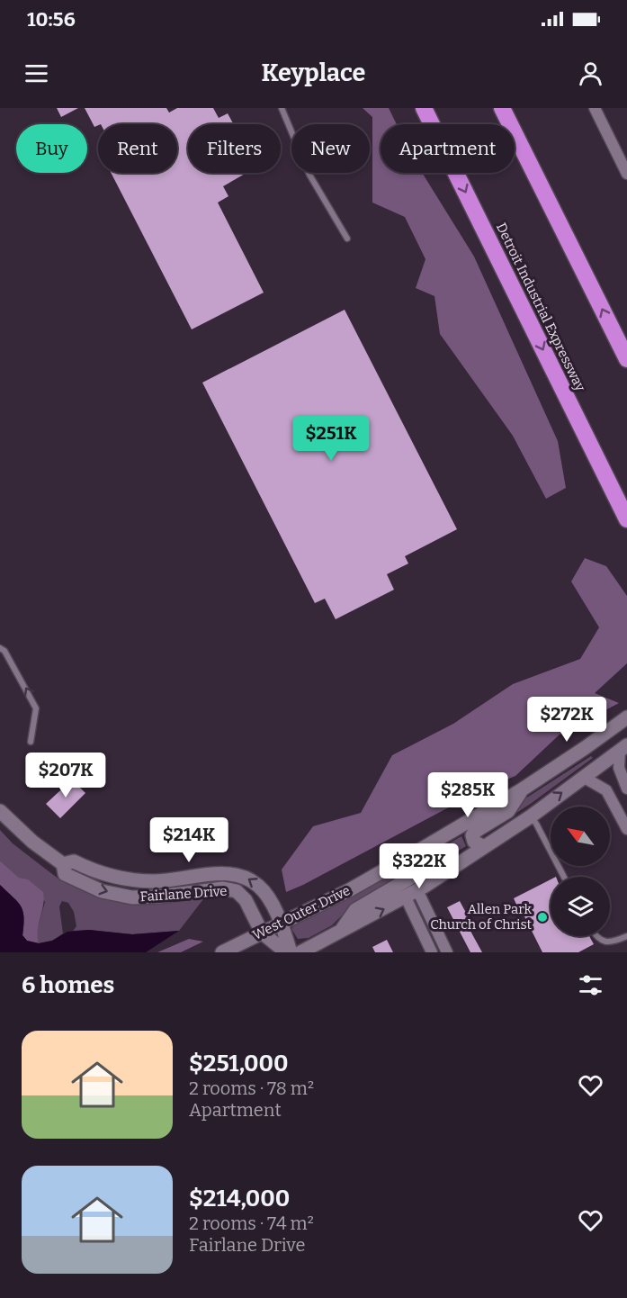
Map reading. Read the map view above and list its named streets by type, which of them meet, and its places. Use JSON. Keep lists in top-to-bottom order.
{
  "streets": {
    "highway": ["Detroit Industrial Expressway"],
    "main road": ["Fairlane Drive", "West Outer Drive"]
  },
  "crossings": [
    ["Fairlane Drive", "West Outer Drive"]
  ],
  "places": ["Allen Park Church of Christ"],
  "north": "top left",
  "page": {
    "status": "10:56",
    "header": "Keyplace",
    "chip": [
      "Buy",
      "Rent",
      "Filters",
      "New",
      "Apartment"
    ],
    "price": [
      "$251K",
      "$272K",
      "$207K",
      "$285K",
      "$214K",
      "$322K"
    ],
    "heading": "6 homes",
    "list": [
      {
        "name": "$251,000",
        "note": "2 rooms · 78 m² · Apartment"
      },
      {
        "name": "$214,000",
        "note": "2 rooms · 74 m² · Fairlane Drive"
      }
    ]
  }
}
